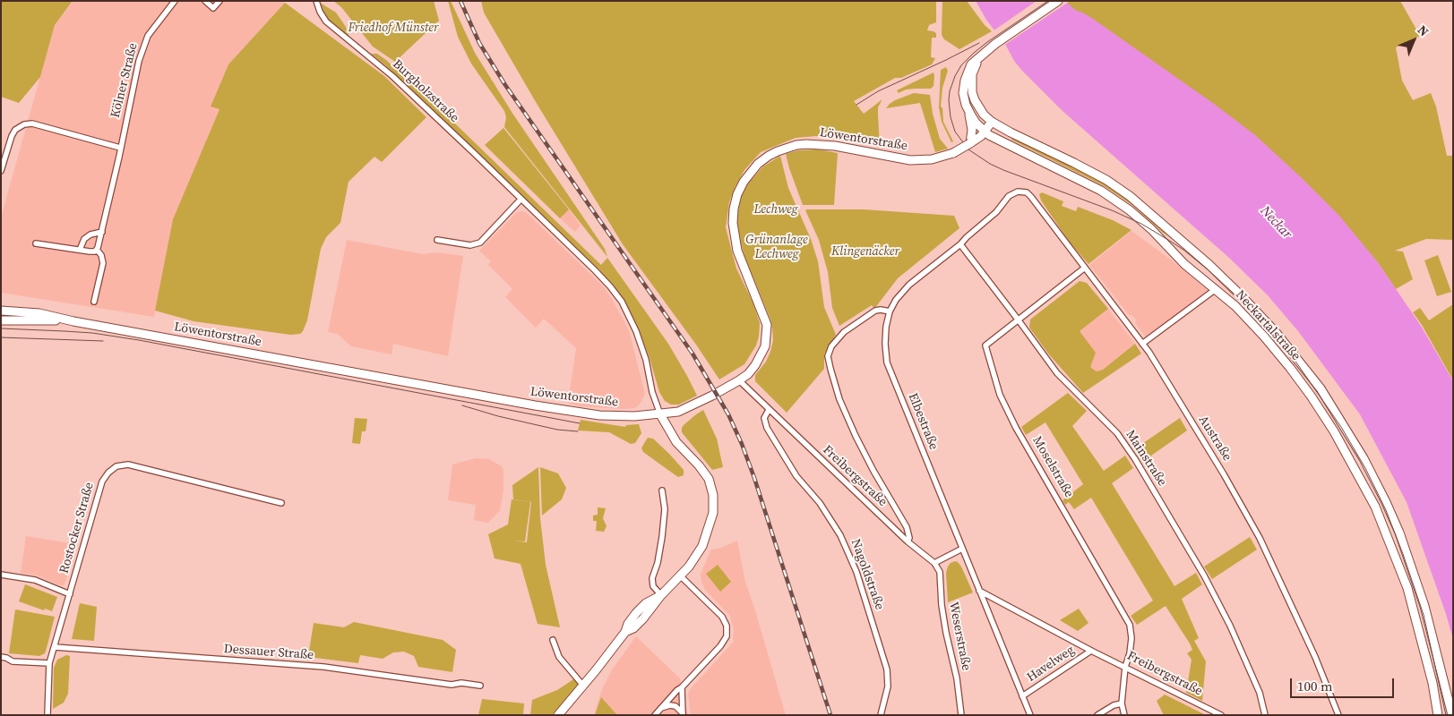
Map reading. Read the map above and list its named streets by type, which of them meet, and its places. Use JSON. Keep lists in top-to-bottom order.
{
  "streets": {
    "main road": ["Löwentorstraße", "Neckartalstraße"],
    "street": [
      "Kölner Straße",
      "Burgholzstraße",
      "Elbestraße",
      "Austraße",
      "Mainstraße",
      "Moselstraße",
      "Freibergstraße",
      "Rostocker Straße",
      "Nagoldstraße",
      "Weserstraße",
      "Dessauer Straße",
      "Havelweg"
    ]
  },
  "crossings": [
    ["Burgholzstraße", "Löwentorstraße"],
    ["Löwentorstraße", "Neckartalstraße"],
    ["Löwentorstraße", "Freibergstraße"],
    ["Elbestraße", "Austraße"],
    ["Elbestraße", "Mainstraße"],
    ["Elbestraße", "Freibergstraße"],
    ["Elbestraße", "Havelweg"],
    ["Austraße", "Moselstraße"],
    ["Mainstraße", "Moselstraße"],
    ["Moselstraße", "Freibergstraße"],
    ["Freibergstraße", "Nagoldstraße"],
    ["Freibergstraße", "Weserstraße"],
    ["Freibergstraße", "Havelweg"],
    ["Rostocker Straße", "Dessauer Straße"]
  ],
  "water": ["Neckar"],
  "parks": [
    "Friedhof Münster",
    "Lechweg",
    "Grünanlage Lechweg",
    "Klingenäcker"
  ],
  "scale_bar": "100 m",
  "north": "top right"
}
